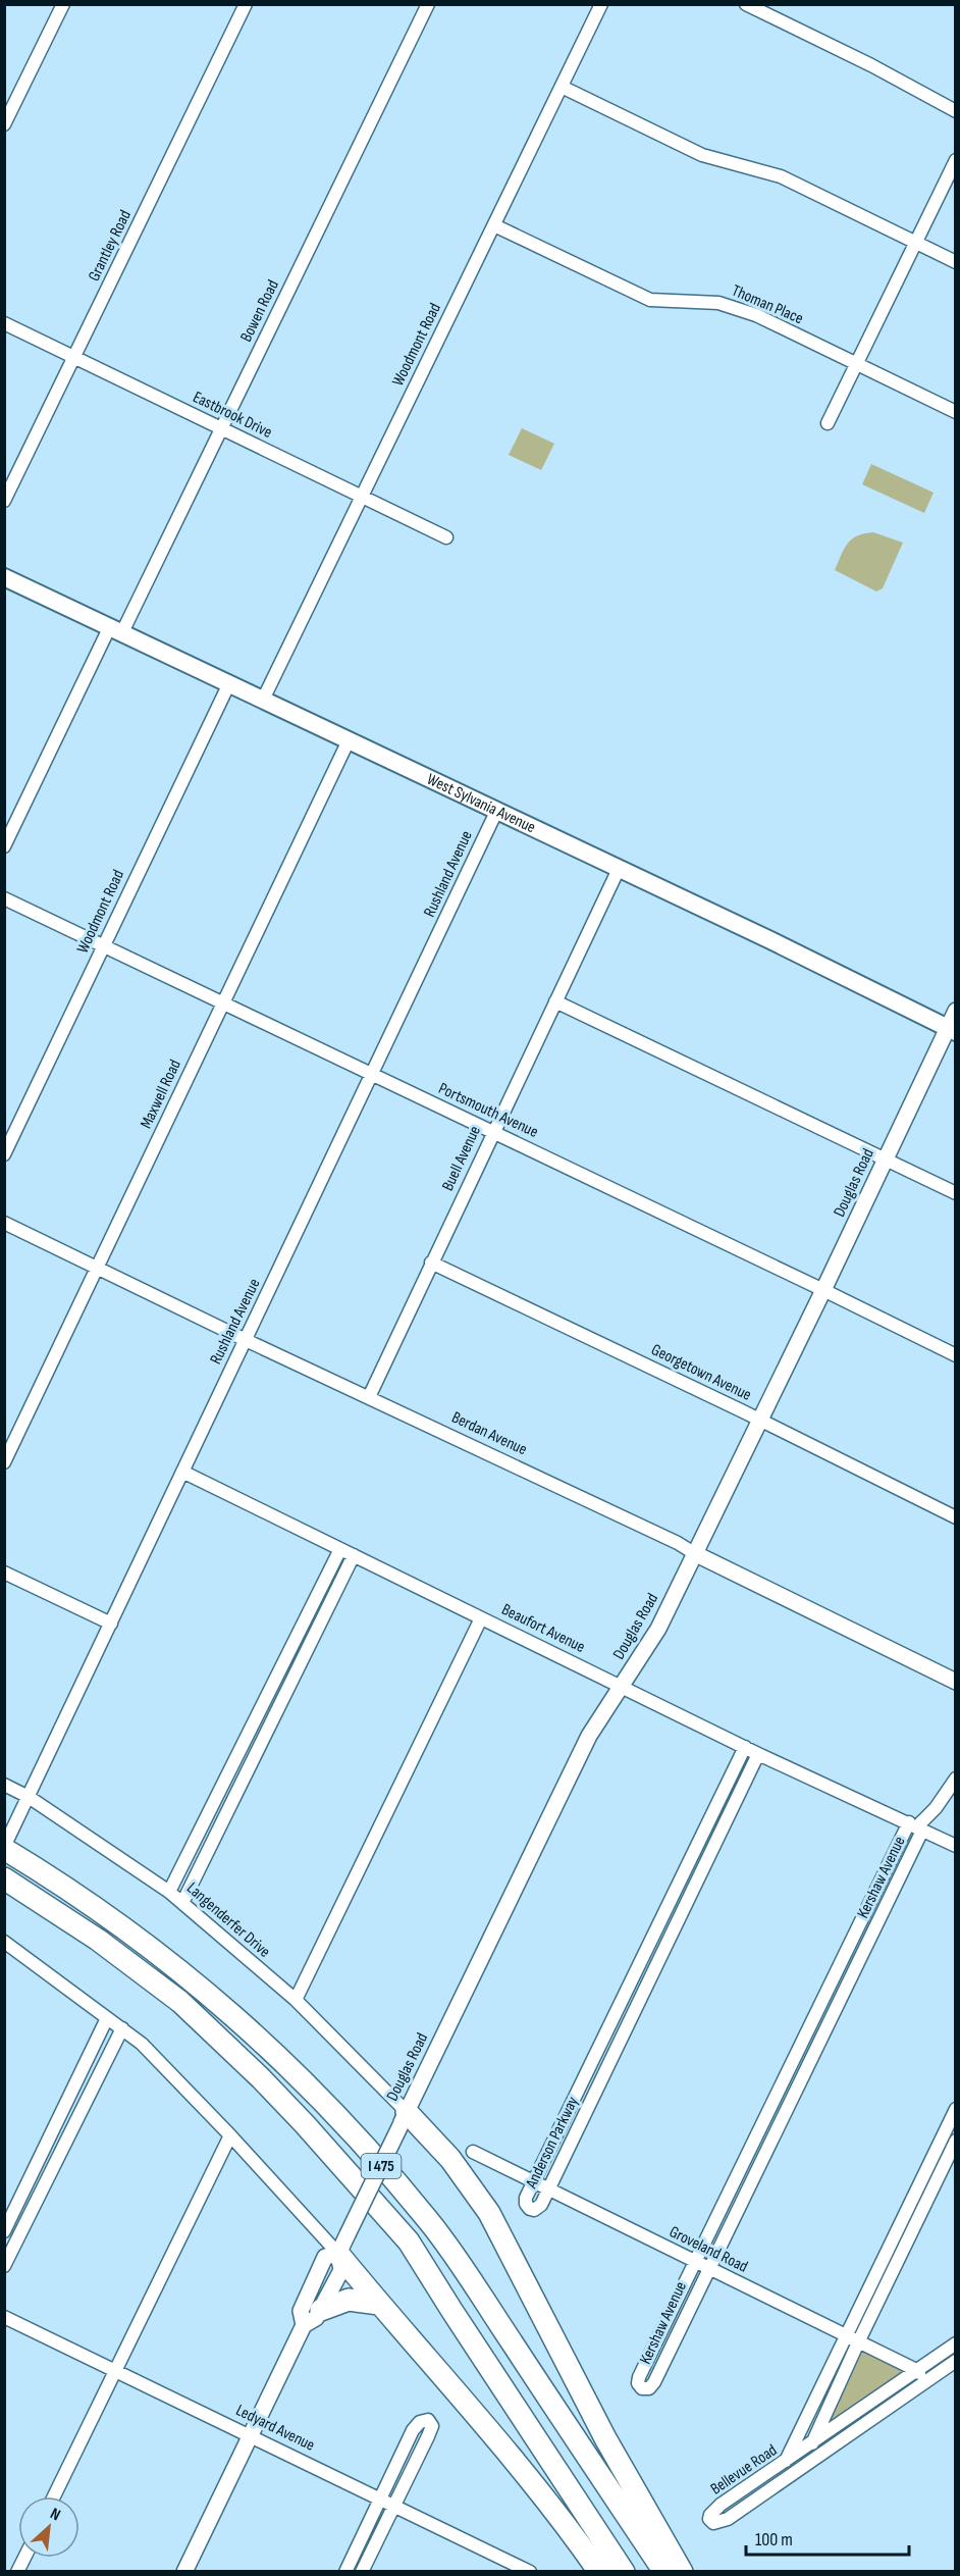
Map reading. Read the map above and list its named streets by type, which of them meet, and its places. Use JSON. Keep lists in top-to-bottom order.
{
  "streets": {
    "highway": ["I 475"],
    "main road": ["West Sylvania Avenue"],
    "street": [
      "Grantley Road",
      "Thoman Place",
      "Bowen Road",
      "Woodmont Road",
      "Eastbrook Drive",
      "Rushland Avenue",
      "Maxwell Road",
      "Portsmouth Avenue",
      "Buell Avenue",
      "Douglas Road",
      "Georgetown Avenue",
      "Berdan Avenue",
      "Beaufort Avenue",
      "Kershaw Avenue",
      "Langenderfer Drive",
      "Anderson Parkway",
      "Groveland Road",
      "Ledyard Avenue",
      "Bellevue Road"
    ]
  },
  "crossings": [
    ["Grantley Road", "Eastbrook Drive"],
    ["Thoman Place", "Woodmont Road"],
    ["Bowen Road", "Eastbrook Drive"],
    ["Bowen Road", "West Sylvania Avenue"],
    ["Woodmont Road", "Eastbrook Drive"],
    ["Woodmont Road", "West Sylvania Avenue"],
    ["Woodmont Road", "Portsmouth Avenue"],
    ["West Sylvania Avenue", "Rushland Avenue"],
    ["West Sylvania Avenue", "Maxwell Road"],
    ["West Sylvania Avenue", "Buell Avenue"],
    ["West Sylvania Avenue", "Douglas Road"],
    ["Rushland Avenue", "Portsmouth Avenue"],
    ["Rushland Avenue", "Berdan Avenue"],
    ["Rushland Avenue", "Beaufort Avenue"],
    ["Rushland Avenue", "Langenderfer Drive"],
    ["Rushland Avenue", "I 475"],
    ["Maxwell Road", "Portsmouth Avenue"],
    ["Maxwell Road", "Berdan Avenue"],
    ["Portsmouth Avenue", "Buell Avenue"],
    ["Portsmouth Avenue", "Douglas Road"],
    ["Buell Avenue", "Georgetown Avenue"],
    ["Buell Avenue", "Berdan Avenue"],
    ["Douglas Road", "Georgetown Avenue"],
    ["Douglas Road", "Berdan Avenue"],
    ["Douglas Road", "Beaufort Avenue"],
    ["Douglas Road", "Langenderfer Drive"],
    ["Douglas Road", "Ledyard Avenue"],
    ["Beaufort Avenue", "Kershaw Avenue"],
    ["Beaufort Avenue", "Anderson Parkway"],
    ["Kershaw Avenue", "Groveland Road"],
    ["Anderson Parkway", "Groveland Road"],
    ["Groveland Road", "Bellevue Road"]
  ],
  "scale_bar": "100 m",
  "north": "top right"
}
